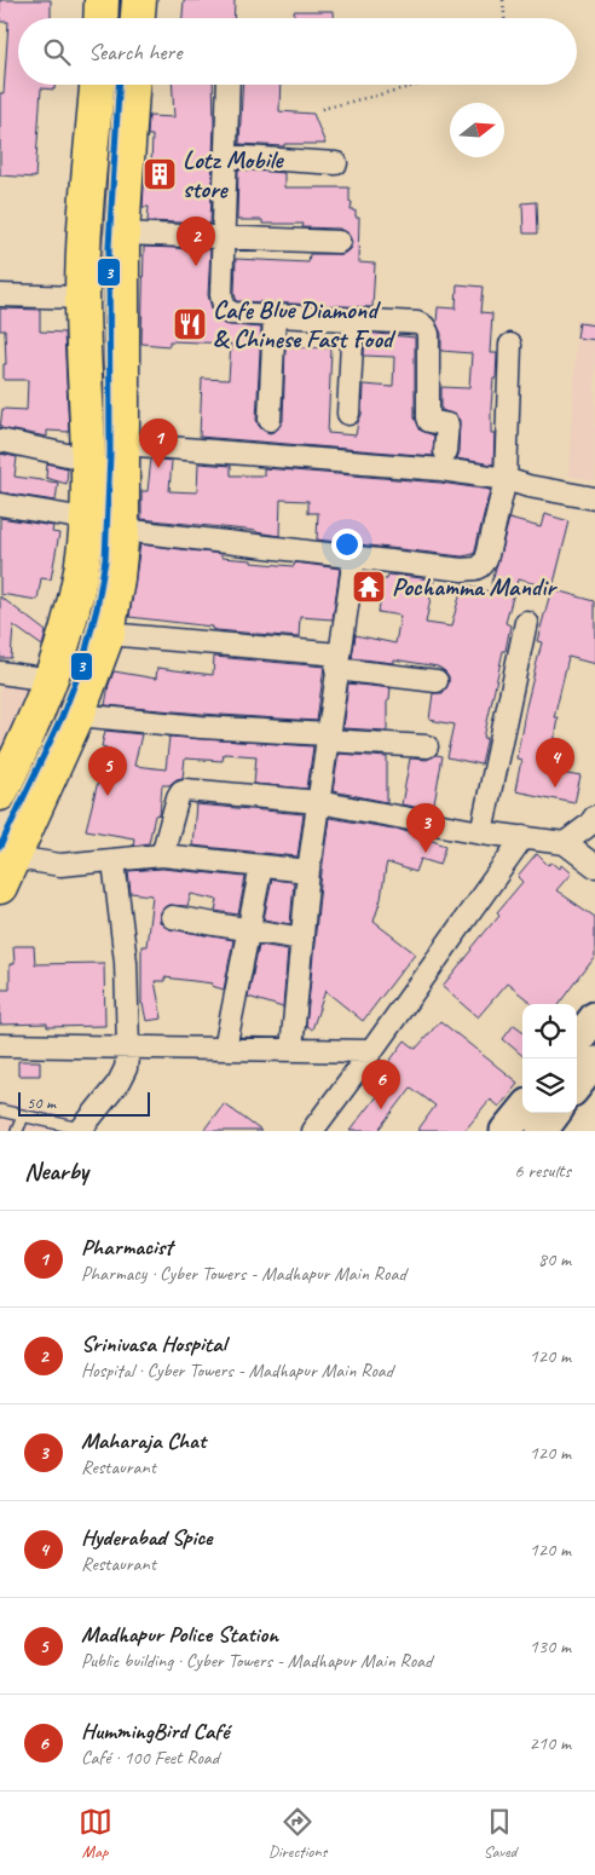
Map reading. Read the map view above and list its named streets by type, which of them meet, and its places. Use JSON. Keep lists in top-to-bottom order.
{
  "places": {
    "building": ["Lotz Mobile store"],
    "restaurant": ["Cafe Blue Diamond & Chinese Fast Food"],
    "temple": ["Pochamma Mandir"]
  },
  "lines": ["transit line 3"],
  "scale_bar": "50 m",
  "north": "right",
  "page": {
    "search": "Search here",
    "pins": [
      "2",
      "1",
      "4",
      "5",
      "3",
      "6"
    ],
    "scale": "50 m",
    "heading": ["Nearby", "6 results"],
    "list": [
      {
        "mark": "1",
        "name": "Pharmacist",
        "note": "Pharmacy · Cyber Towers - Madhapur Main Road",
        "value": "80 m"
      },
      {
        "mark": "2",
        "name": "Srinivasa Hospital",
        "note": "Hospital · Cyber Towers - Madhapur Main Road",
        "value": "120 m"
      },
      {
        "mark": "3",
        "name": "Maharaja Chat",
        "note": "Restaurant",
        "value": "120 m"
      },
      {
        "mark": "4",
        "name": "Hyderabad Spice",
        "note": "Restaurant",
        "value": "120 m"
      },
      {
        "mark": "5",
        "name": "Madhapur Police Station",
        "note": "Public building · Cyber Towers - Madhapur Main Road",
        "value": "130 m"
      },
      {
        "mark": "6",
        "name": "HummingBird Café",
        "note": "Café · 100 Feet Road",
        "value": "210 m"
      }
    ],
    "nav": ["Map", "Directions", "Saved"]
  }
}
